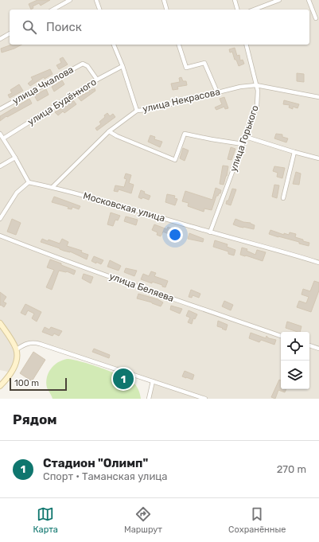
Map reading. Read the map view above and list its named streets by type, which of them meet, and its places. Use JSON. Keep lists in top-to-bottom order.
{
  "streets": {
    "street": [
      "улица Чкалова",
      "улица Некрасова",
      "улица Будённого",
      "улица Горького",
      "Московская улица",
      "улица Беляева"
    ]
  },
  "crossings": [
    ["улица Чкалова", "улица Будённого"],
    ["улица Некрасова", "улица Горького"],
    ["улица Некрасова", "Московская улица"],
    ["улица Горького", "Московская улица"]
  ],
  "scale_bar": "100 m",
  "page": {
    "search": "Поиск",
    "pins": "1",
    "scale": "100 m",
    "heading": "Рядом",
    "list": [
      {
        "mark": "1",
        "name": "Стадион \"Олимп\"",
        "note": "Спорт · Таманская улица",
        "value": "270 m"
      }
    ],
    "nav": ["Карта", "Маршрут", "Сохранённые"]
  }
}
